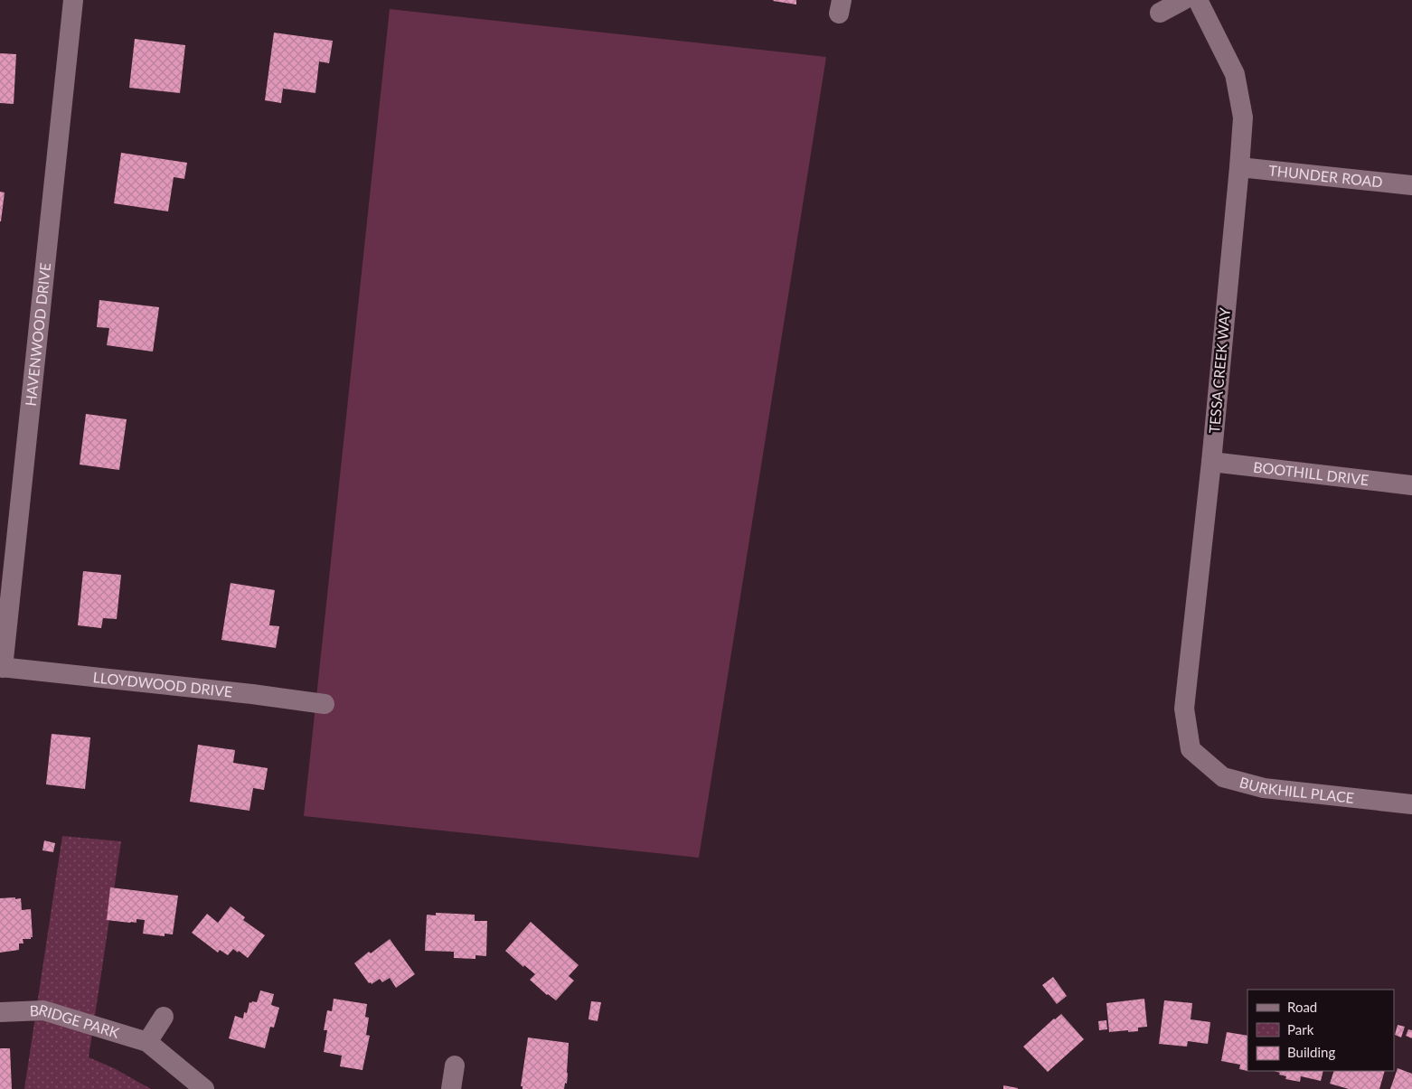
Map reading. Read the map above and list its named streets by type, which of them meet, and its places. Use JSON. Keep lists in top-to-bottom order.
{
  "streets": {
    "street": [
      "THUNDER ROAD",
      "HAVENWOOD DRIVE",
      "TESSA CREEK WAY",
      "BOOTHILL DRIVE",
      "LLOYDWOOD DRIVE",
      "BURKHILL PLACE",
      "BRIDGE PARK"
    ]
  },
  "crossings": [
    ["THUNDER ROAD", "TESSA CREEK WAY"],
    ["HAVENWOOD DRIVE", "LLOYDWOOD DRIVE"],
    ["TESSA CREEK WAY", "BOOTHILL DRIVE"],
    ["TESSA CREEK WAY", "BURKHILL PLACE"]
  ],
  "legend": ["Road", "Park", "Building"]
}
